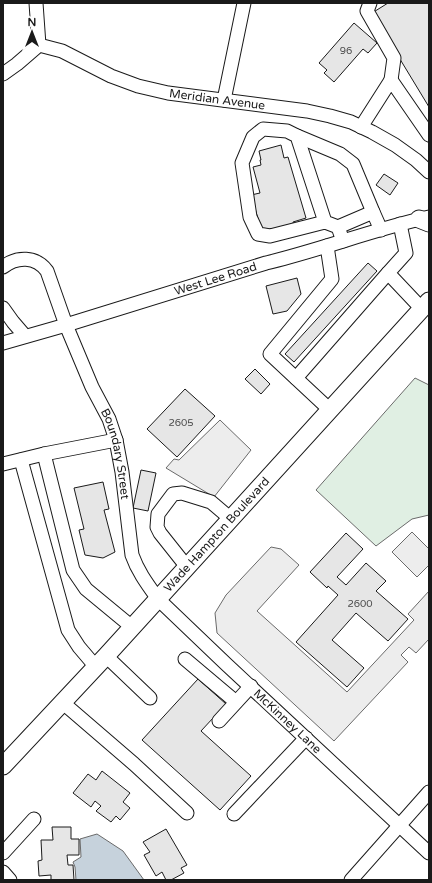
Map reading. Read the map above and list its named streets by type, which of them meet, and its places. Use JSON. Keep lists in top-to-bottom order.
{
  "streets": {
    "main road": ["Wade Hampton Boulevard"],
    "street": [
      "Meridian Avenue",
      "West Lee Road",
      "Boundary Street",
      "McKinney Lane"
    ]
  },
  "crossings": [
    ["West Lee Road", "Boundary Street"],
    ["Boundary Street", "Wade Hampton Boulevard"],
    ["Boundary Street", "McKinney Lane"],
    ["Wade Hampton Boulevard", "McKinney Lane"]
  ],
  "house_numbers": ["96", "2605", "2600"],
  "north": "top"
}
